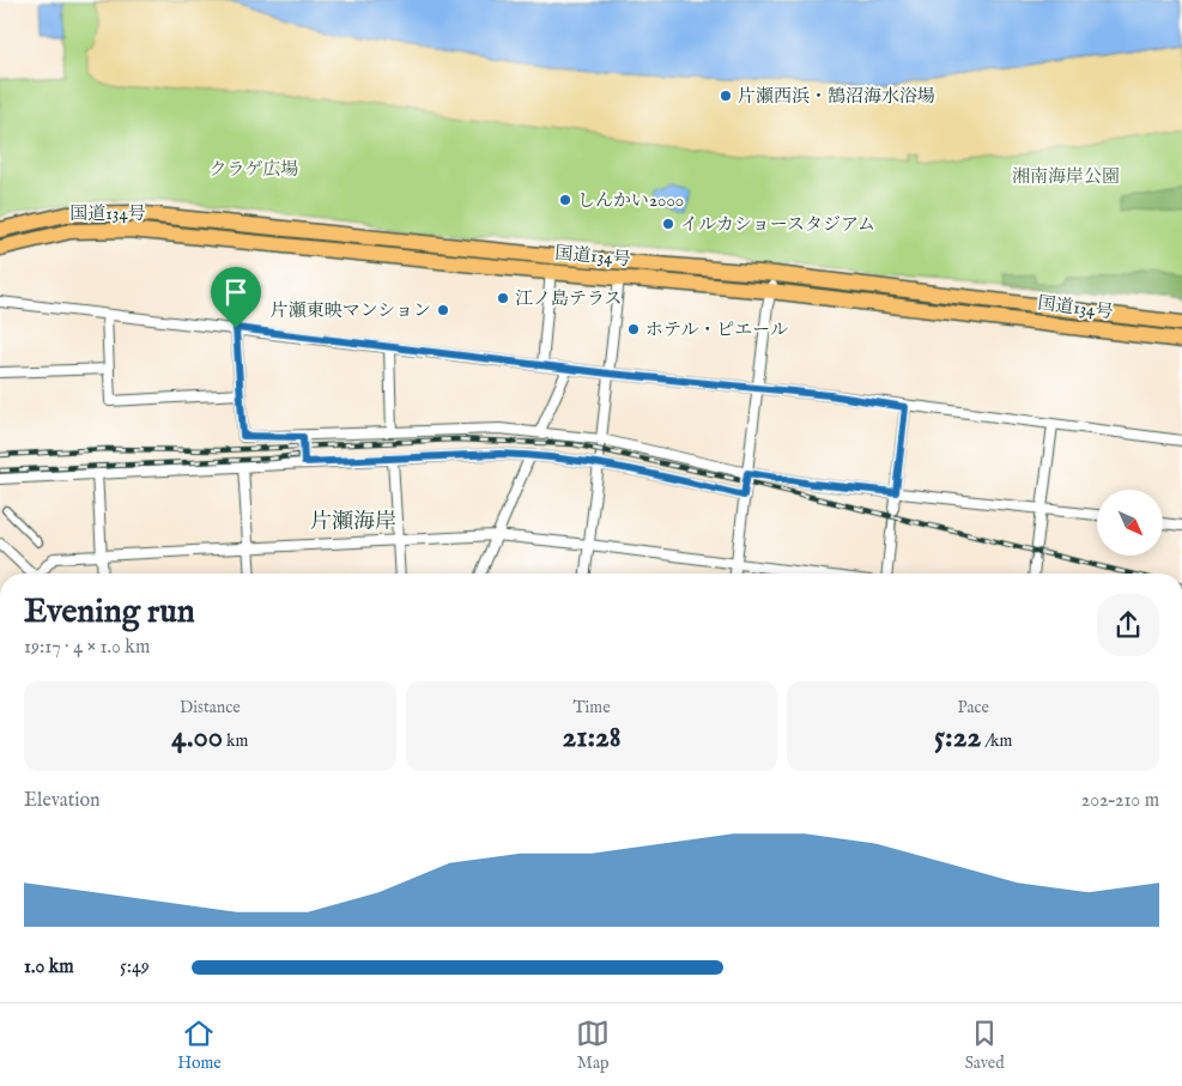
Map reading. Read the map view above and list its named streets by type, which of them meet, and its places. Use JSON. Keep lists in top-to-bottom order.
{
  "streets": {
    "highway": ["国道134号"]
  },
  "districts": ["片瀬海岸"],
  "parks": ["クラゲ広場", "湘南海岸公園"],
  "places": [
    "片瀬西浜・鵠沼海水浴場",
    "しんかい2000",
    "イルカショースタジアム",
    "江ノ島テラス",
    "片瀬東映マンション",
    "ホテル・ピエール"
  ],
  "north": "bottom right",
  "page": {
    "heading": ["Evening run", "19:17 · 4 × 1.0 km"],
    "stats": [
      ["Distance", "4.00 km"],
      ["Time", "21:28"],
      ["Pace", "5:22 /km"]
    ],
    "chart": ["Elevation", "202–210 m"],
    "list": [
      {
        "name": "1.0 km",
        "note": "5:49"
      }
    ],
    "tabs": ["Home", "Map", "Saved"]
  }
}
